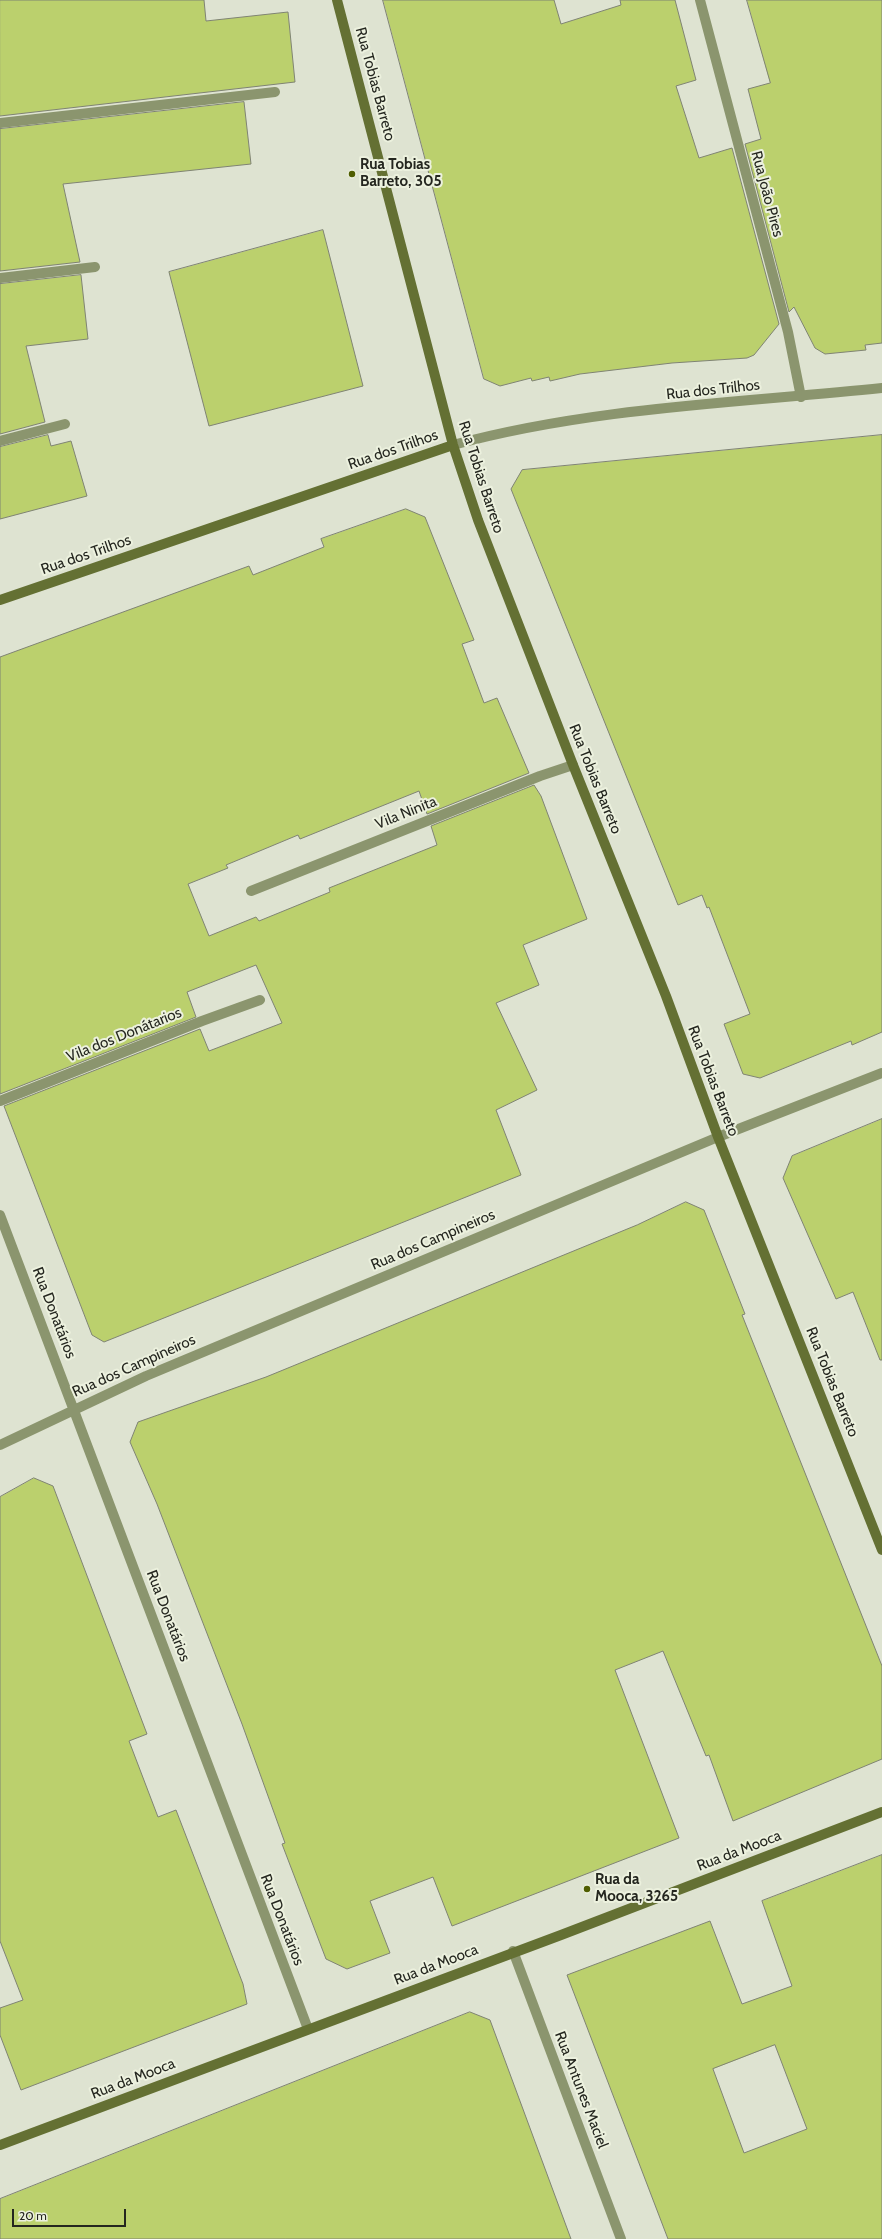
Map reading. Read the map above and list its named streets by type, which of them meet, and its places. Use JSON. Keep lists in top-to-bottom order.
{
  "streets": {
    "main road": ["Rua Tobias Barreto", "Rua dos Trilhos", "Rua da Mooca"],
    "street": [
      "Rua João Pires",
      "Vila Ninita",
      "Vila dos Donátarios",
      "Rua dos Campineiros",
      "Rua Donatários",
      "Rua Antunes Maciel"
    ]
  },
  "crossings": [
    ["Rua Tobias Barreto", "Rua dos Trilhos"],
    ["Rua Tobias Barreto", "Vila Ninita"],
    ["Rua Tobias Barreto", "Rua dos Campineiros"],
    ["Rua João Pires", "Rua dos Trilhos"],
    ["Rua dos Campineiros", "Rua Donatários"],
    ["Rua Donatários", "Rua da Mooca"],
    ["Rua da Mooca", "Rua Antunes Maciel"]
  ],
  "places": ["Rua Tobias Barreto, 305", "Rua da Mooca, 3265"],
  "scale_bar": "20 m"
}
